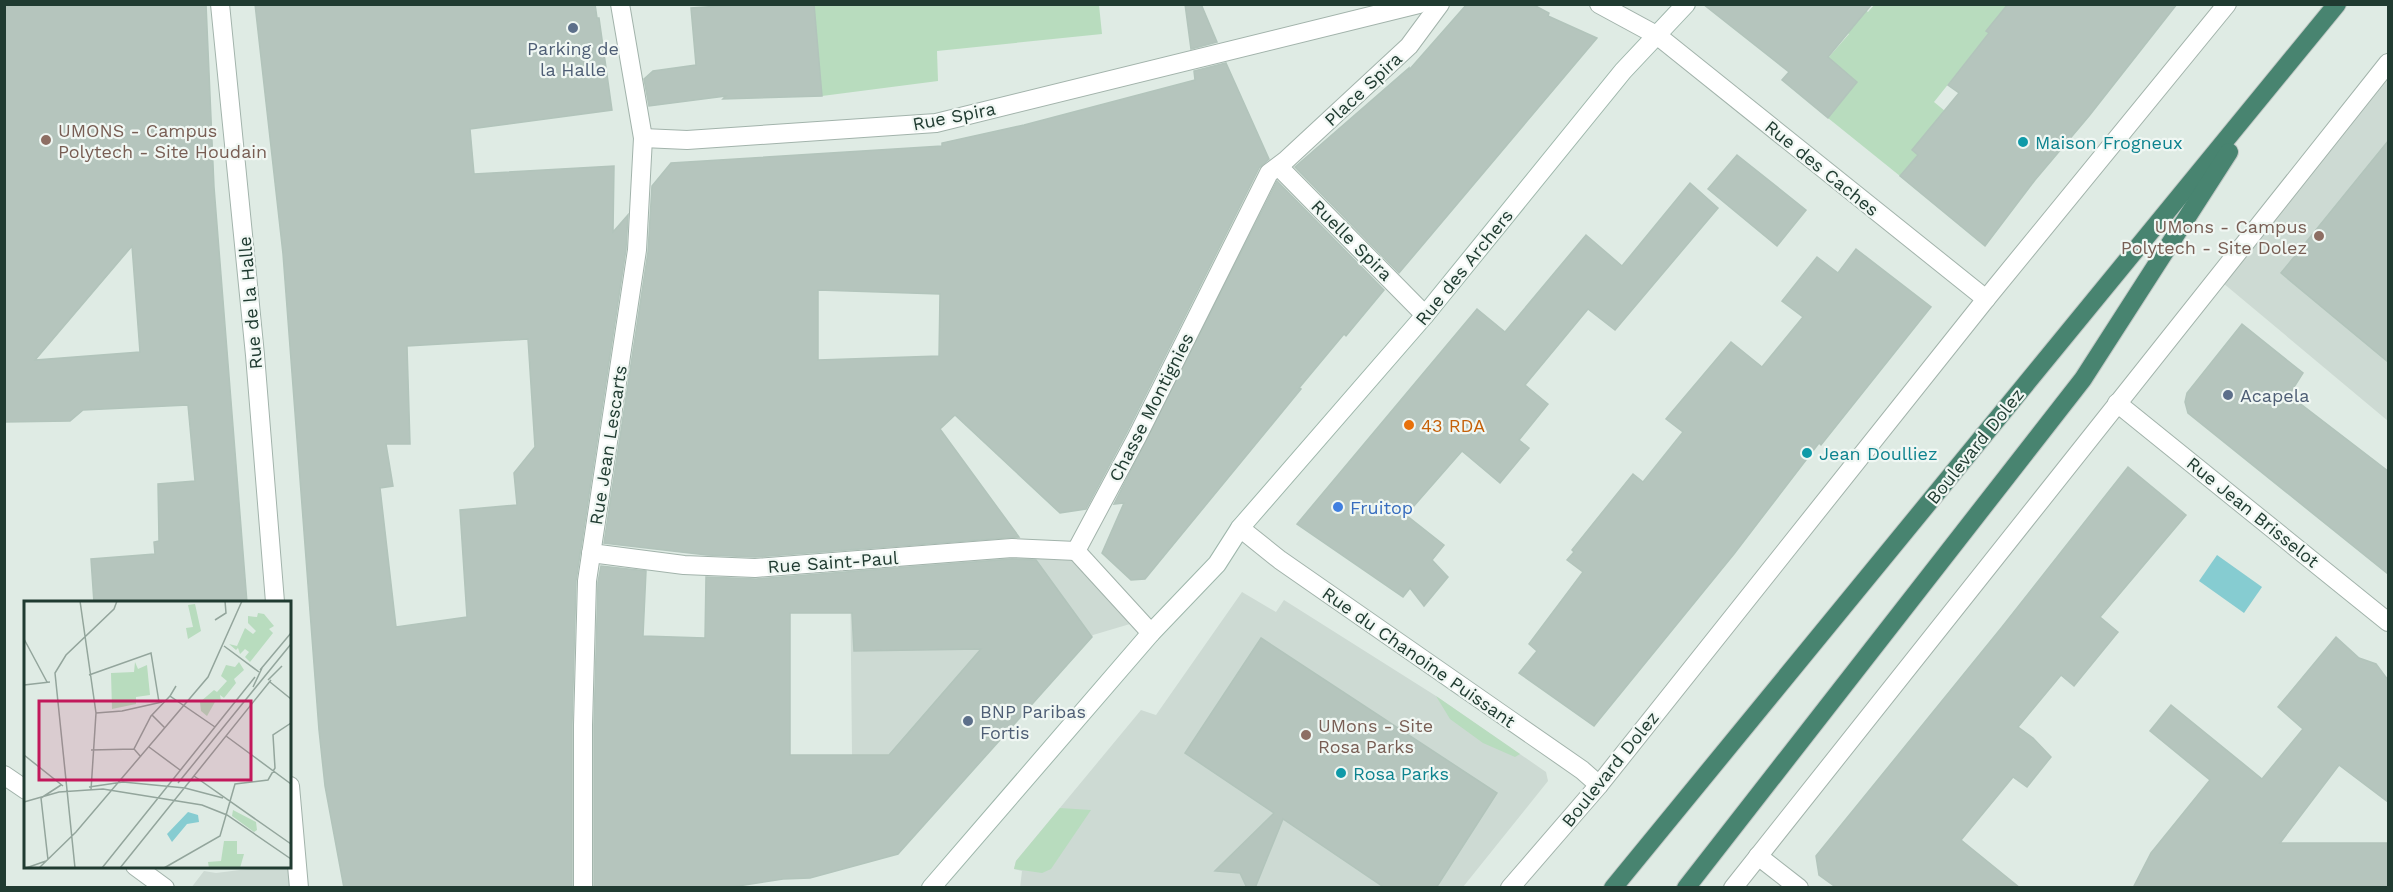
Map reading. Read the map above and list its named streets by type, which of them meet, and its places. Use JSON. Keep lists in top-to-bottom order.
{
  "streets": {
    "highway": ["Boulevard Dolez"],
    "street": [
      "Place Spira",
      "Rue Spira",
      "Rue des Caches",
      "Ruelle Spira",
      "Rue des Archers",
      "Rue de la Halle",
      "Chasse Montignies",
      "Rue Jean Lescarts",
      "Rue Jean Brisselot",
      "Rue Saint-Paul",
      "Rue du Chanoine Puissant"
    ]
  },
  "crossings": [
    ["Place Spira", "Ruelle Spira"],
    ["Place Spira", "Chasse Montignies"],
    ["Rue Spira", "Rue Jean Lescarts"],
    ["Rue des Caches", "Rue des Archers"],
    ["Rue des Caches", "Boulevard Dolez"],
    ["Ruelle Spira", "Rue des Archers"],
    ["Ruelle Spira", "Chasse Montignies"],
    ["Rue des Archers", "Rue du Chanoine Puissant"],
    ["Chasse Montignies", "Rue Saint-Paul"],
    ["Rue Jean Lescarts", "Rue Saint-Paul"],
    ["Boulevard Dolez", "Rue du Chanoine Puissant"]
  ],
  "places": [
    "Parking de la Halle",
    "UMONS - Campus Polytech - Site Houdain",
    "Maison Frogneux",
    "UMons - Campus Polytech - Site Dolez",
    "Acapela",
    "43 RDA",
    "Jean Doulliez",
    "Fruitop",
    "BNP Paribas Fortis",
    "UMons - Site Rosa Parks",
    "Rosa Parks"
  ]
}
